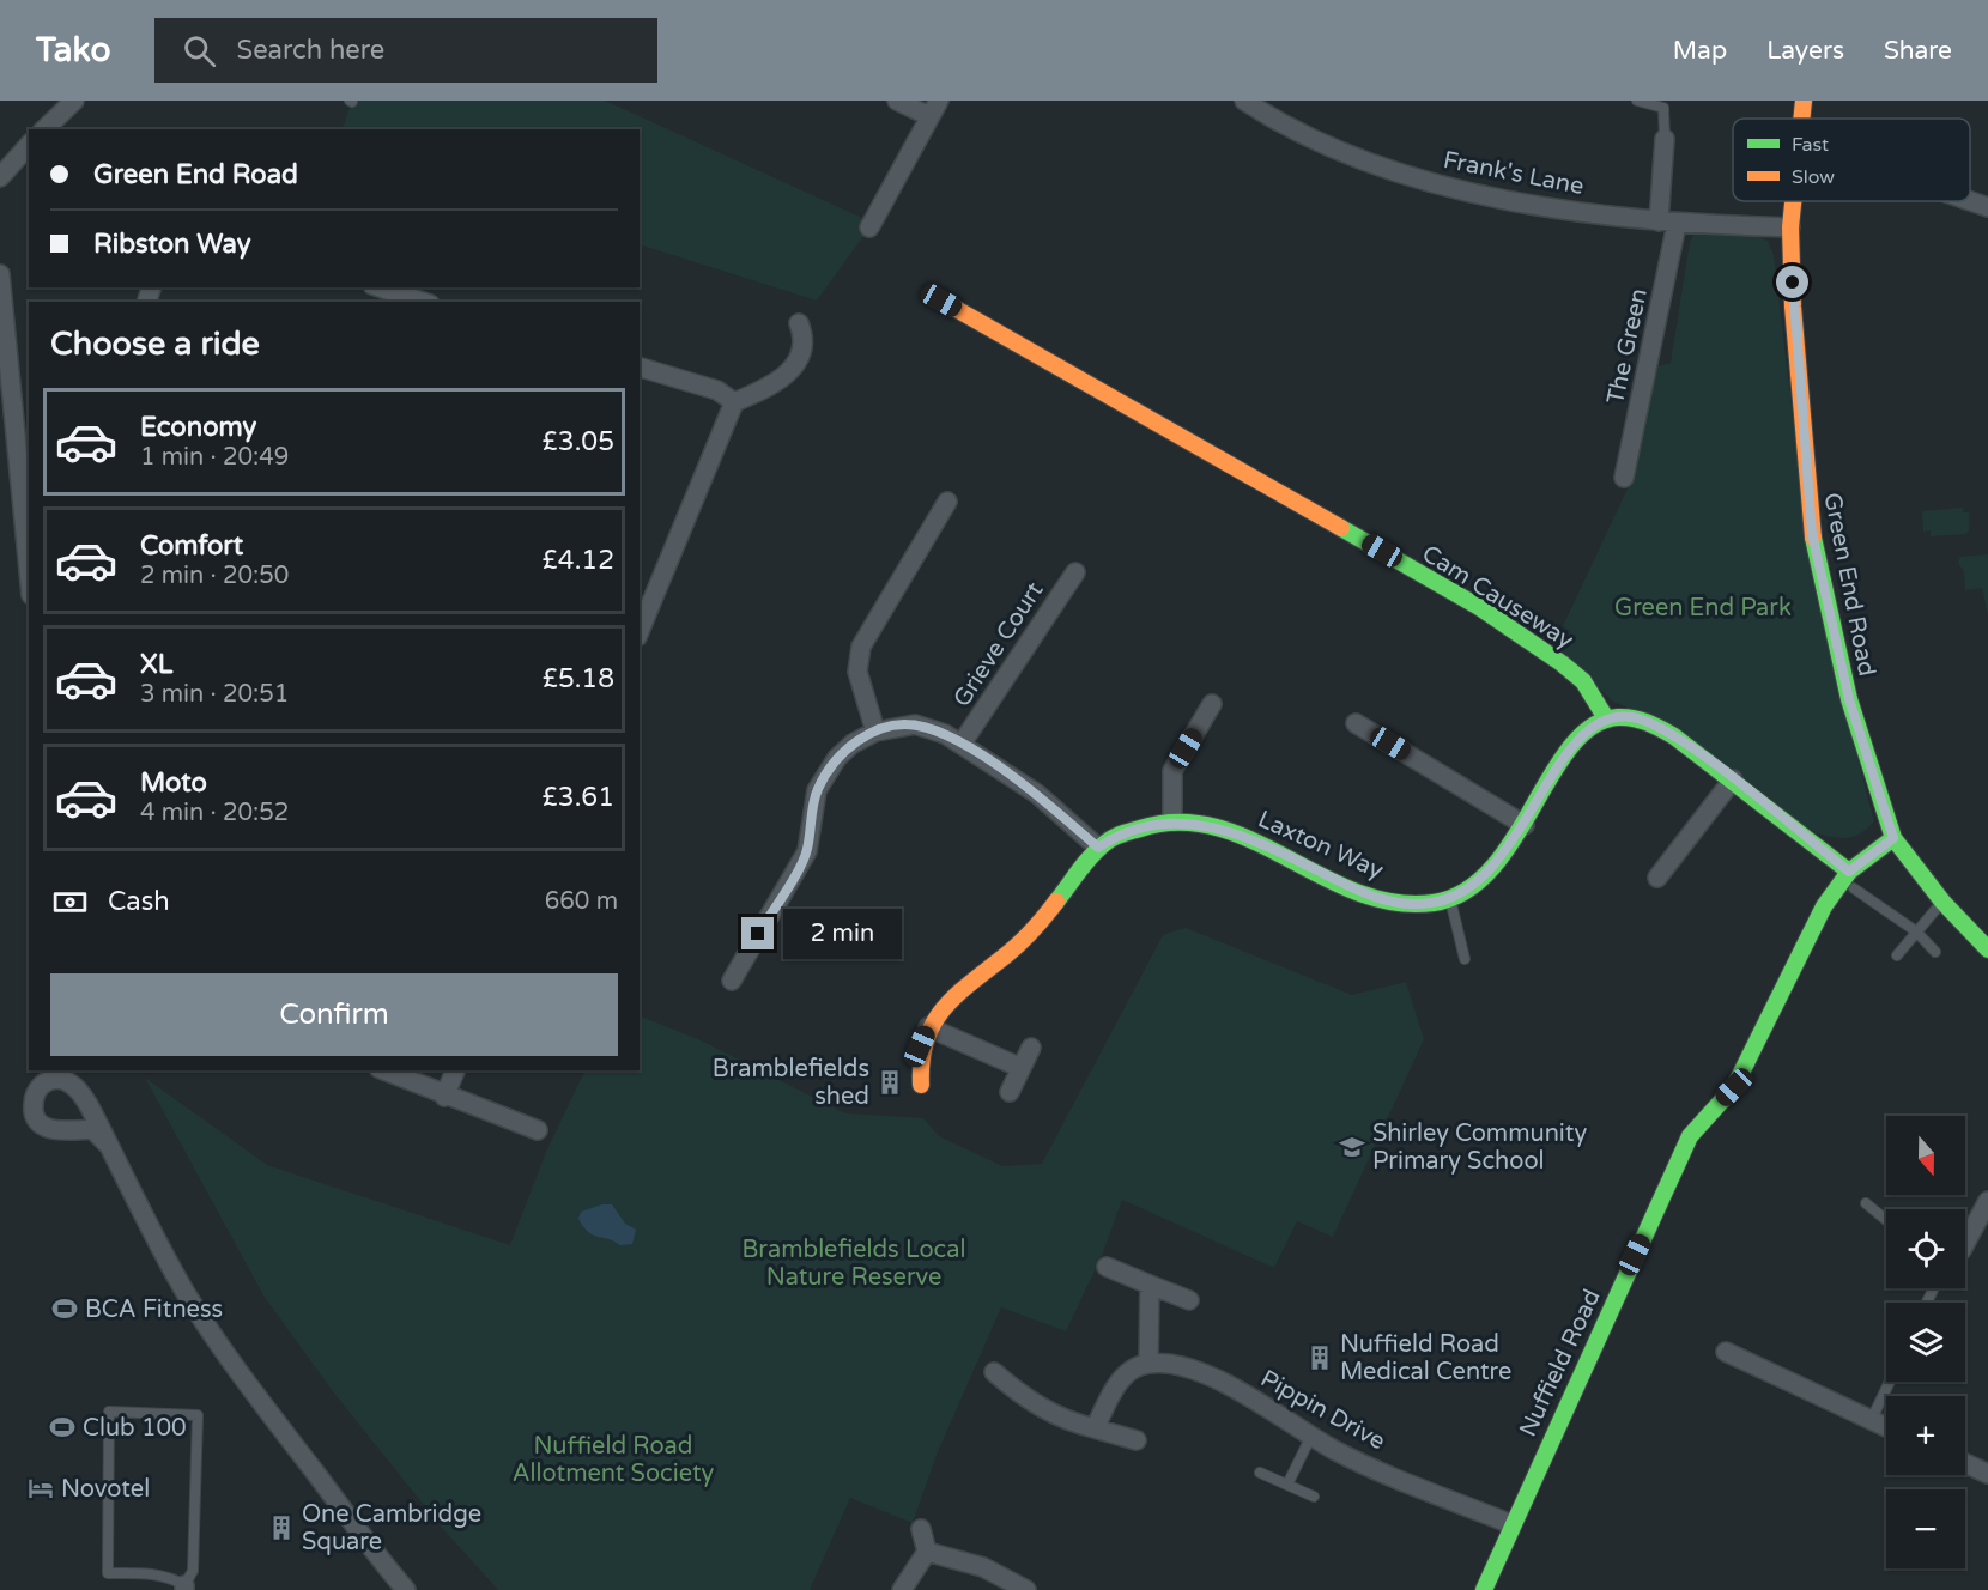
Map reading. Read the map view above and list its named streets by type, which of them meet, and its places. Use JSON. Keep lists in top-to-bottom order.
{
  "streets": {
    "street": [
      "Frank's Lane",
      "The Green",
      "Green End Road",
      "Cam Causeway",
      "Grieve Court",
      "Laxton Way",
      "Nuffield Road",
      "Pippin Drive"
    ]
  },
  "crossings": [
    ["Frank's Lane", "The Green"],
    ["Frank's Lane", "Green End Road"],
    ["Green End Road", "Nuffield Road"],
    ["Cam Causeway", "Laxton Way"],
    ["Nuffield Road", "Pippin Drive"]
  ],
  "parks": ["Green End Park", "Bramblefields Local Nature Reserve", "Nuffield Road Allotment Society"],
  "places": {
    "building": ["Bramblefields shed", "Nuffield Road Medical Centre", "One Cambridge Square"],
    "school or university": ["Shirley Community Primary School"],
    "sports": ["BCA Fitness", "Club 100"],
    "hotel": ["Novotel"]
  },
  "legend": ["Fast", "Slow"],
  "north": "bottom",
  "page": {
    "header": "Tako",
    "search": "Search here",
    "nav": ["Map", "Layers", "Share"],
    "banner": ["Green End Road", "Ribston Way"],
    "heading": "Choose a ride",
    "list": [
      {
        "name": "Economy",
        "note": "1 min · 20:49",
        "value": "£3.05"
      },
      {
        "name": "Comfort",
        "note": "2 min · 20:50",
        "value": "£4.12"
      },
      {
        "name": "XL",
        "note": "3 min · 20:51",
        "value": "£5.18"
      },
      {
        "name": "Moto",
        "note": "4 min · 20:52",
        "value": "£3.61"
      }
    ],
    "pay": ["Cash", "660 m"],
    "bubble": "2 min",
    "buttons": "Confirm",
    "map_buttons": ["+", "−"]
  }
}
